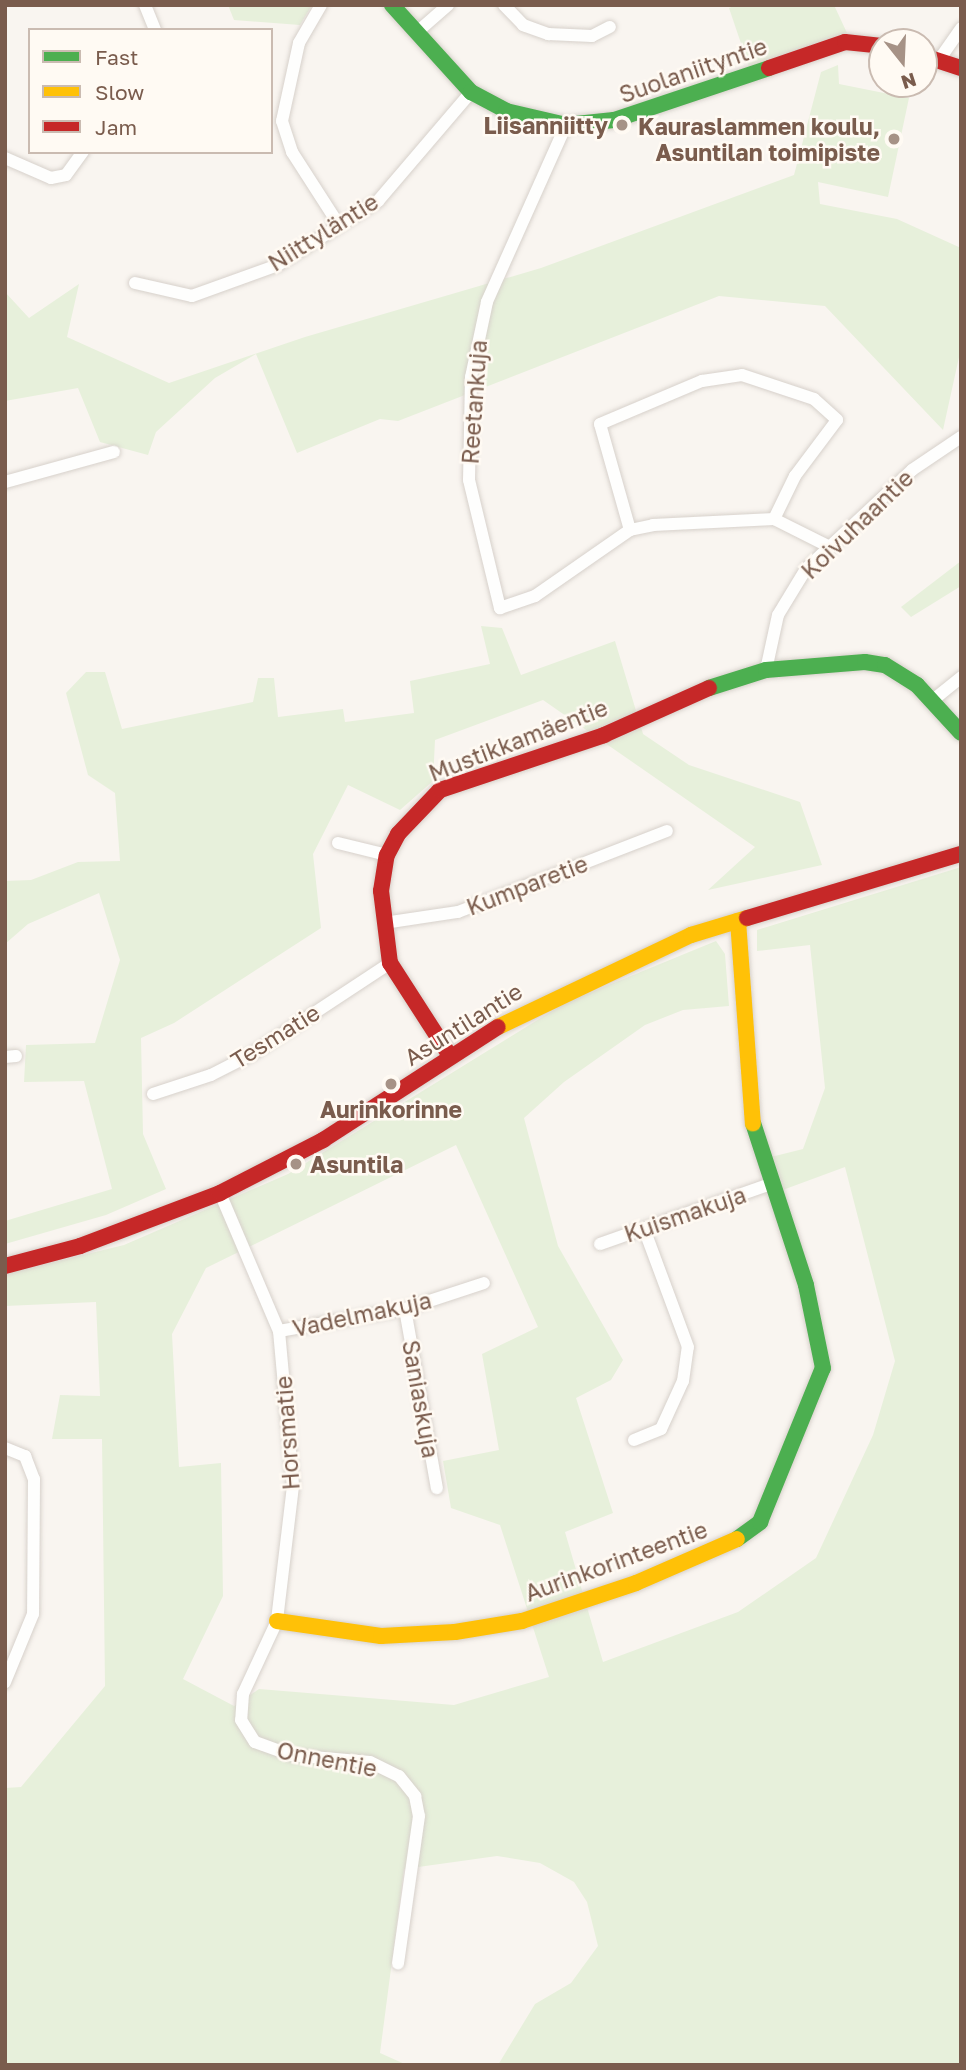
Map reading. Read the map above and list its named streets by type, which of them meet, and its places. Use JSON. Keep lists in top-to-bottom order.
{
  "streets": {
    "street": [
      "Suolaniityntie",
      "Niittyläntie",
      "Reetankuja",
      "Koivuhaantie",
      "Mustikkamäentie",
      "Kumparetie",
      "Asuntilantie",
      "Tesmatie",
      "Kuismakuja",
      "Vadelmakuja",
      "Saniaskuja",
      "Horsmatie",
      "Aurinkorinteentie",
      "Onnentie"
    ]
  },
  "crossings": [
    ["Suolaniityntie", "Niittyläntie"],
    ["Suolaniityntie", "Reetankuja"],
    ["Koivuhaantie", "Mustikkamäentie"],
    ["Mustikkamäentie", "Kumparetie"],
    ["Mustikkamäentie", "Asuntilantie"],
    ["Mustikkamäentie", "Tesmatie"],
    ["Asuntilantie", "Horsmatie"],
    ["Asuntilantie", "Aurinkorinteentie"],
    ["Kuismakuja", "Aurinkorinteentie"],
    ["Vadelmakuja", "Saniaskuja"],
    ["Vadelmakuja", "Horsmatie"],
    ["Horsmatie", "Aurinkorinteentie"],
    ["Horsmatie", "Onnentie"]
  ],
  "places": [
    "Liisanniitty",
    "Kauraslammen koulu, Asuntilan toimipiste",
    "Aurinkorinne",
    "Asuntila"
  ],
  "legend": ["Fast", "Slow", "Jam"],
  "north": "bottom"
}
